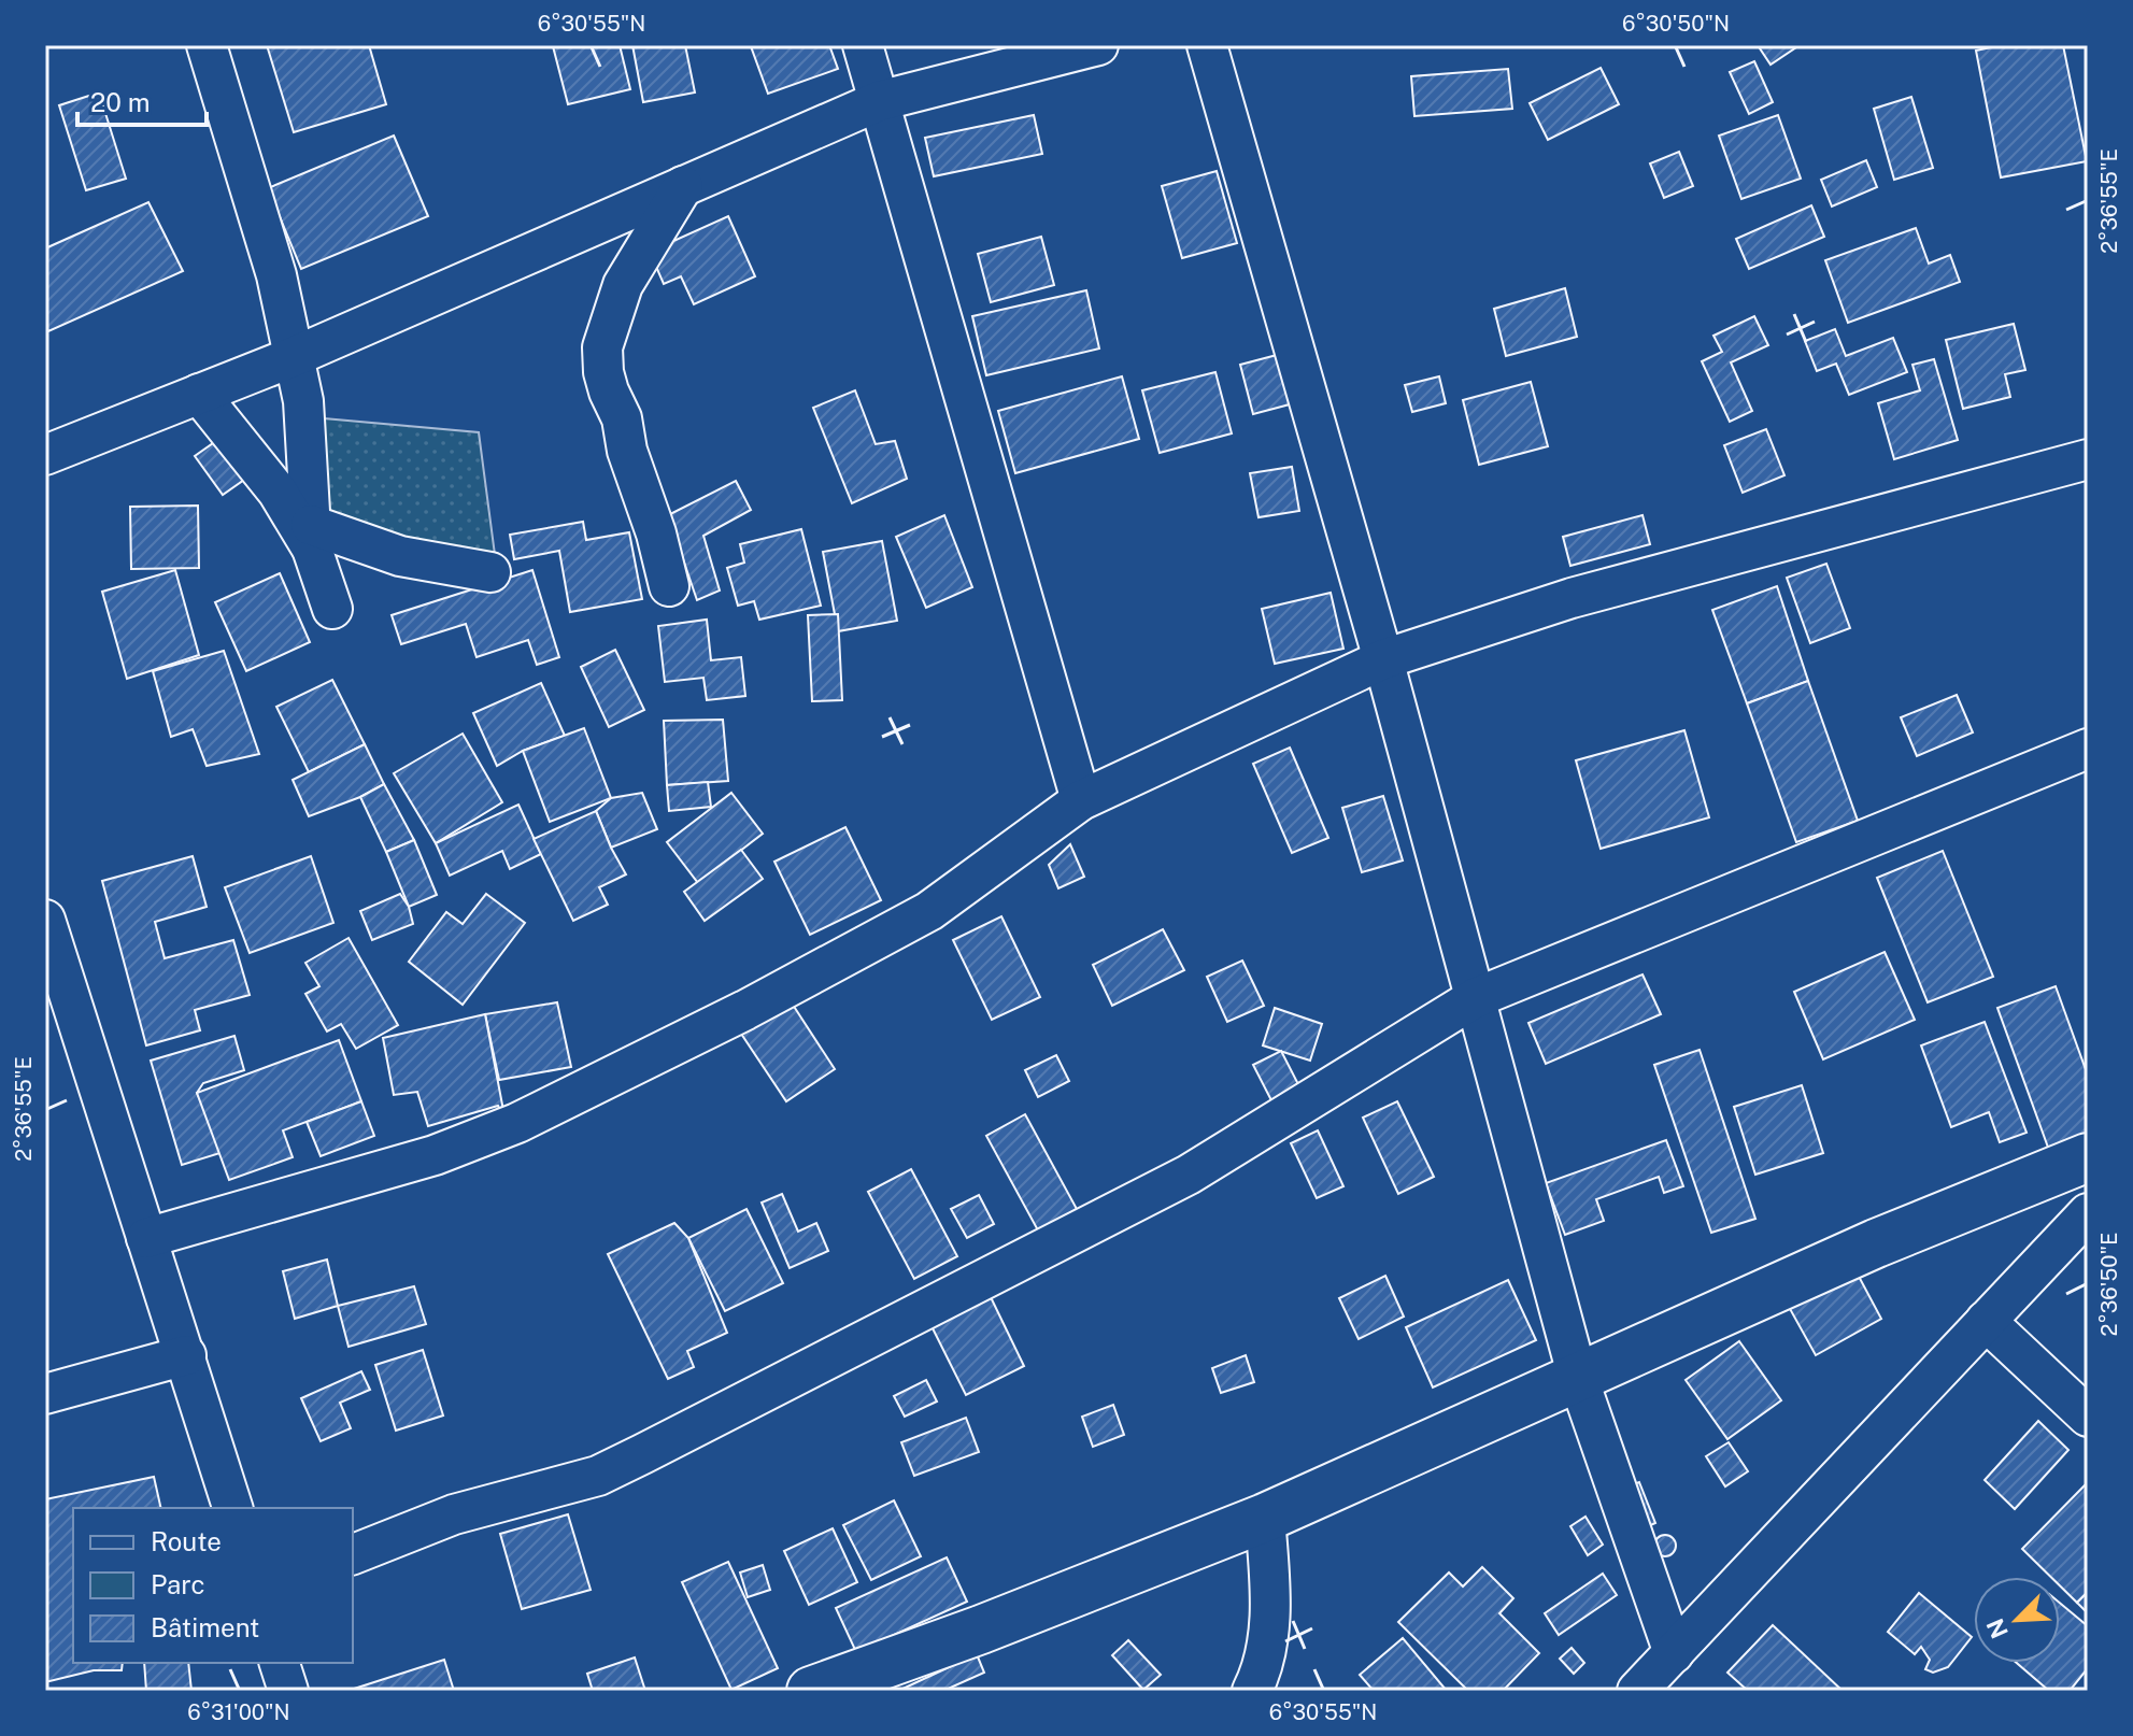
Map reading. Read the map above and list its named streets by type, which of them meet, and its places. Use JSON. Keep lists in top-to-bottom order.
{
  "legend": ["Route", "Parc", "Bâtiment"],
  "scale_bar": "20 m",
  "north": "bottom left",
  "coordinates": [
    "6°30'55\"N",
    "6°30'50\"N",
    "2°36'55\"E",
    "2°36'50\"E",
    "6°31'00\"N"
  ]
}
